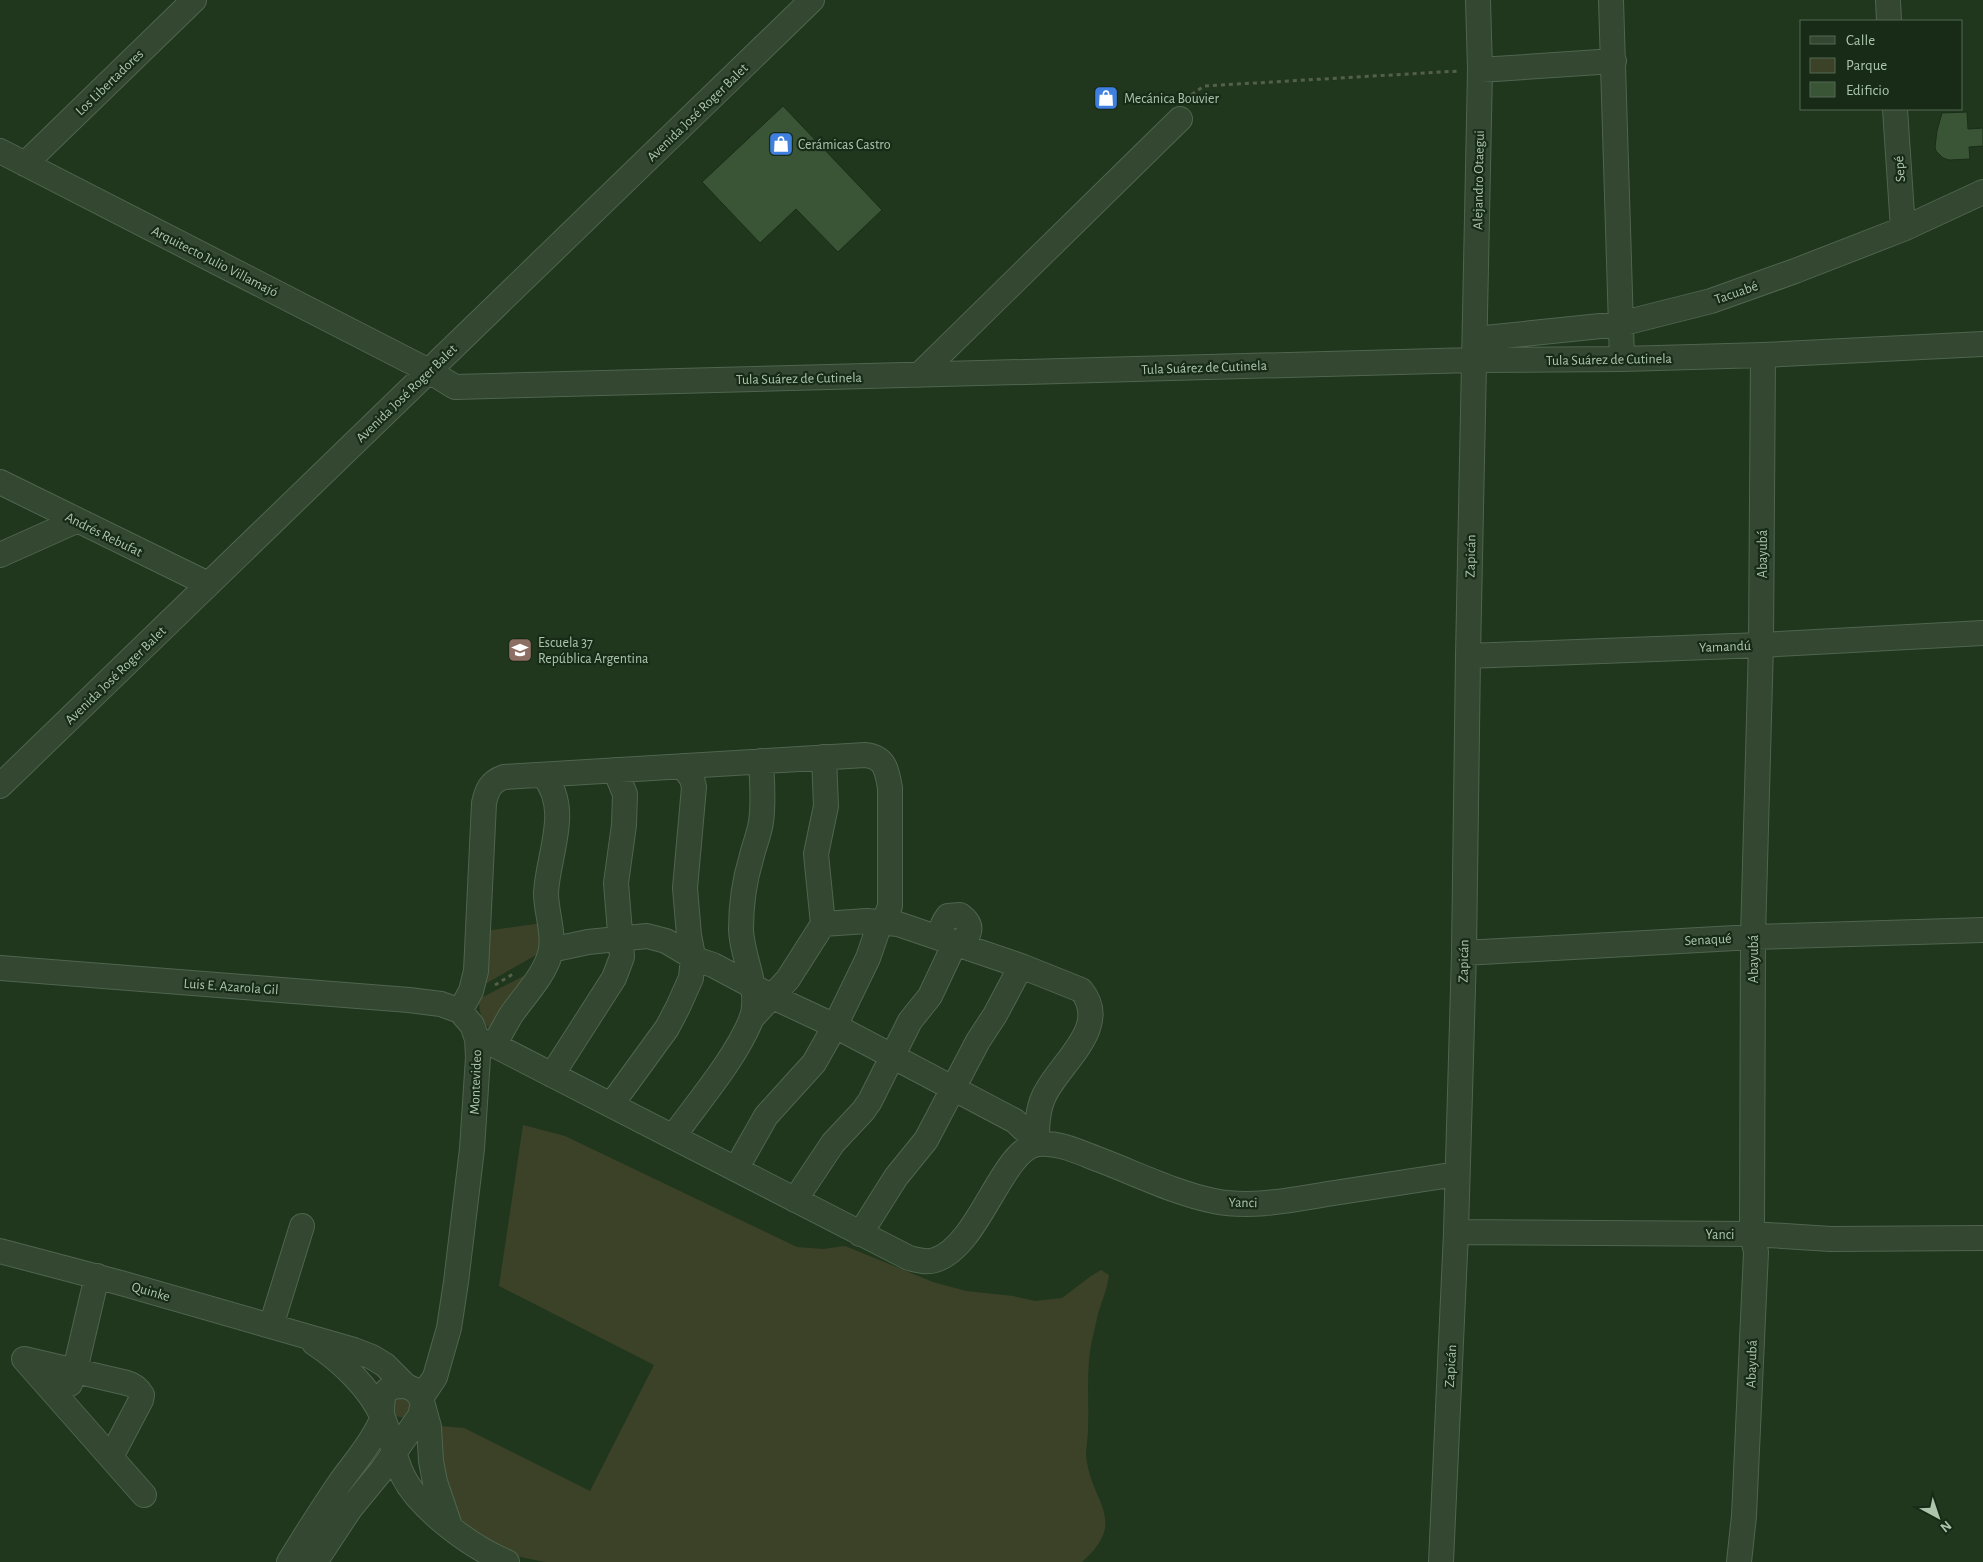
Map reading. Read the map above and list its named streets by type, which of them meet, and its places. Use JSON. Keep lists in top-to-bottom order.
{
  "streets": {
    "street": [
      "Los Libertadores",
      "Avenida José Roger Balet",
      "Sepé",
      "Alejandro Otaegui",
      "Arquitecto Julio Villamajó",
      "Tacuabé",
      "Tula Suárez de Cutinela",
      "Andrés Rebufat",
      "Abayubá",
      "Zapicán",
      "Yamandú",
      "Senaqué",
      "Luis E. Azarola Gil",
      "Montevideo",
      "Yanci",
      "Quinke"
    ]
  },
  "crossings": [
    ["Los Libertadores", "Arquitecto Julio Villamajó"],
    ["Avenida José Roger Balet", "Arquitecto Julio Villamajó"],
    ["Avenida José Roger Balet", "Tula Suárez de Cutinela"],
    ["Avenida José Roger Balet", "Andrés Rebufat"],
    ["Sepé", "Tacuabé"],
    ["Alejandro Otaegui", "Tacuabé"],
    ["Alejandro Otaegui", "Tula Suárez de Cutinela"],
    ["Alejandro Otaegui", "Zapicán"],
    ["Arquitecto Julio Villamajó", "Tula Suárez de Cutinela"],
    ["Tacuabé", "Tula Suárez de Cutinela"],
    ["Tacuabé", "Zapicán"],
    ["Tula Suárez de Cutinela", "Abayubá"],
    ["Tula Suárez de Cutinela", "Zapicán"],
    ["Abayubá", "Yamandú"],
    ["Abayubá", "Senaqué"],
    ["Abayubá", "Yanci"],
    ["Zapicán", "Yamandú"],
    ["Zapicán", "Senaqué"],
    ["Zapicán", "Yanci"],
    ["Luis E. Azarola Gil", "Montevideo"],
    ["Montevideo", "Quinke"]
  ],
  "places": {
    "shop": ["Mecánica Bouvier", "Cerámicas Castro"],
    "school or university": ["Escuela 37 República Argentina"]
  },
  "legend": ["Calle", "Parque", "Edificio"],
  "north": "bottom right"
}
